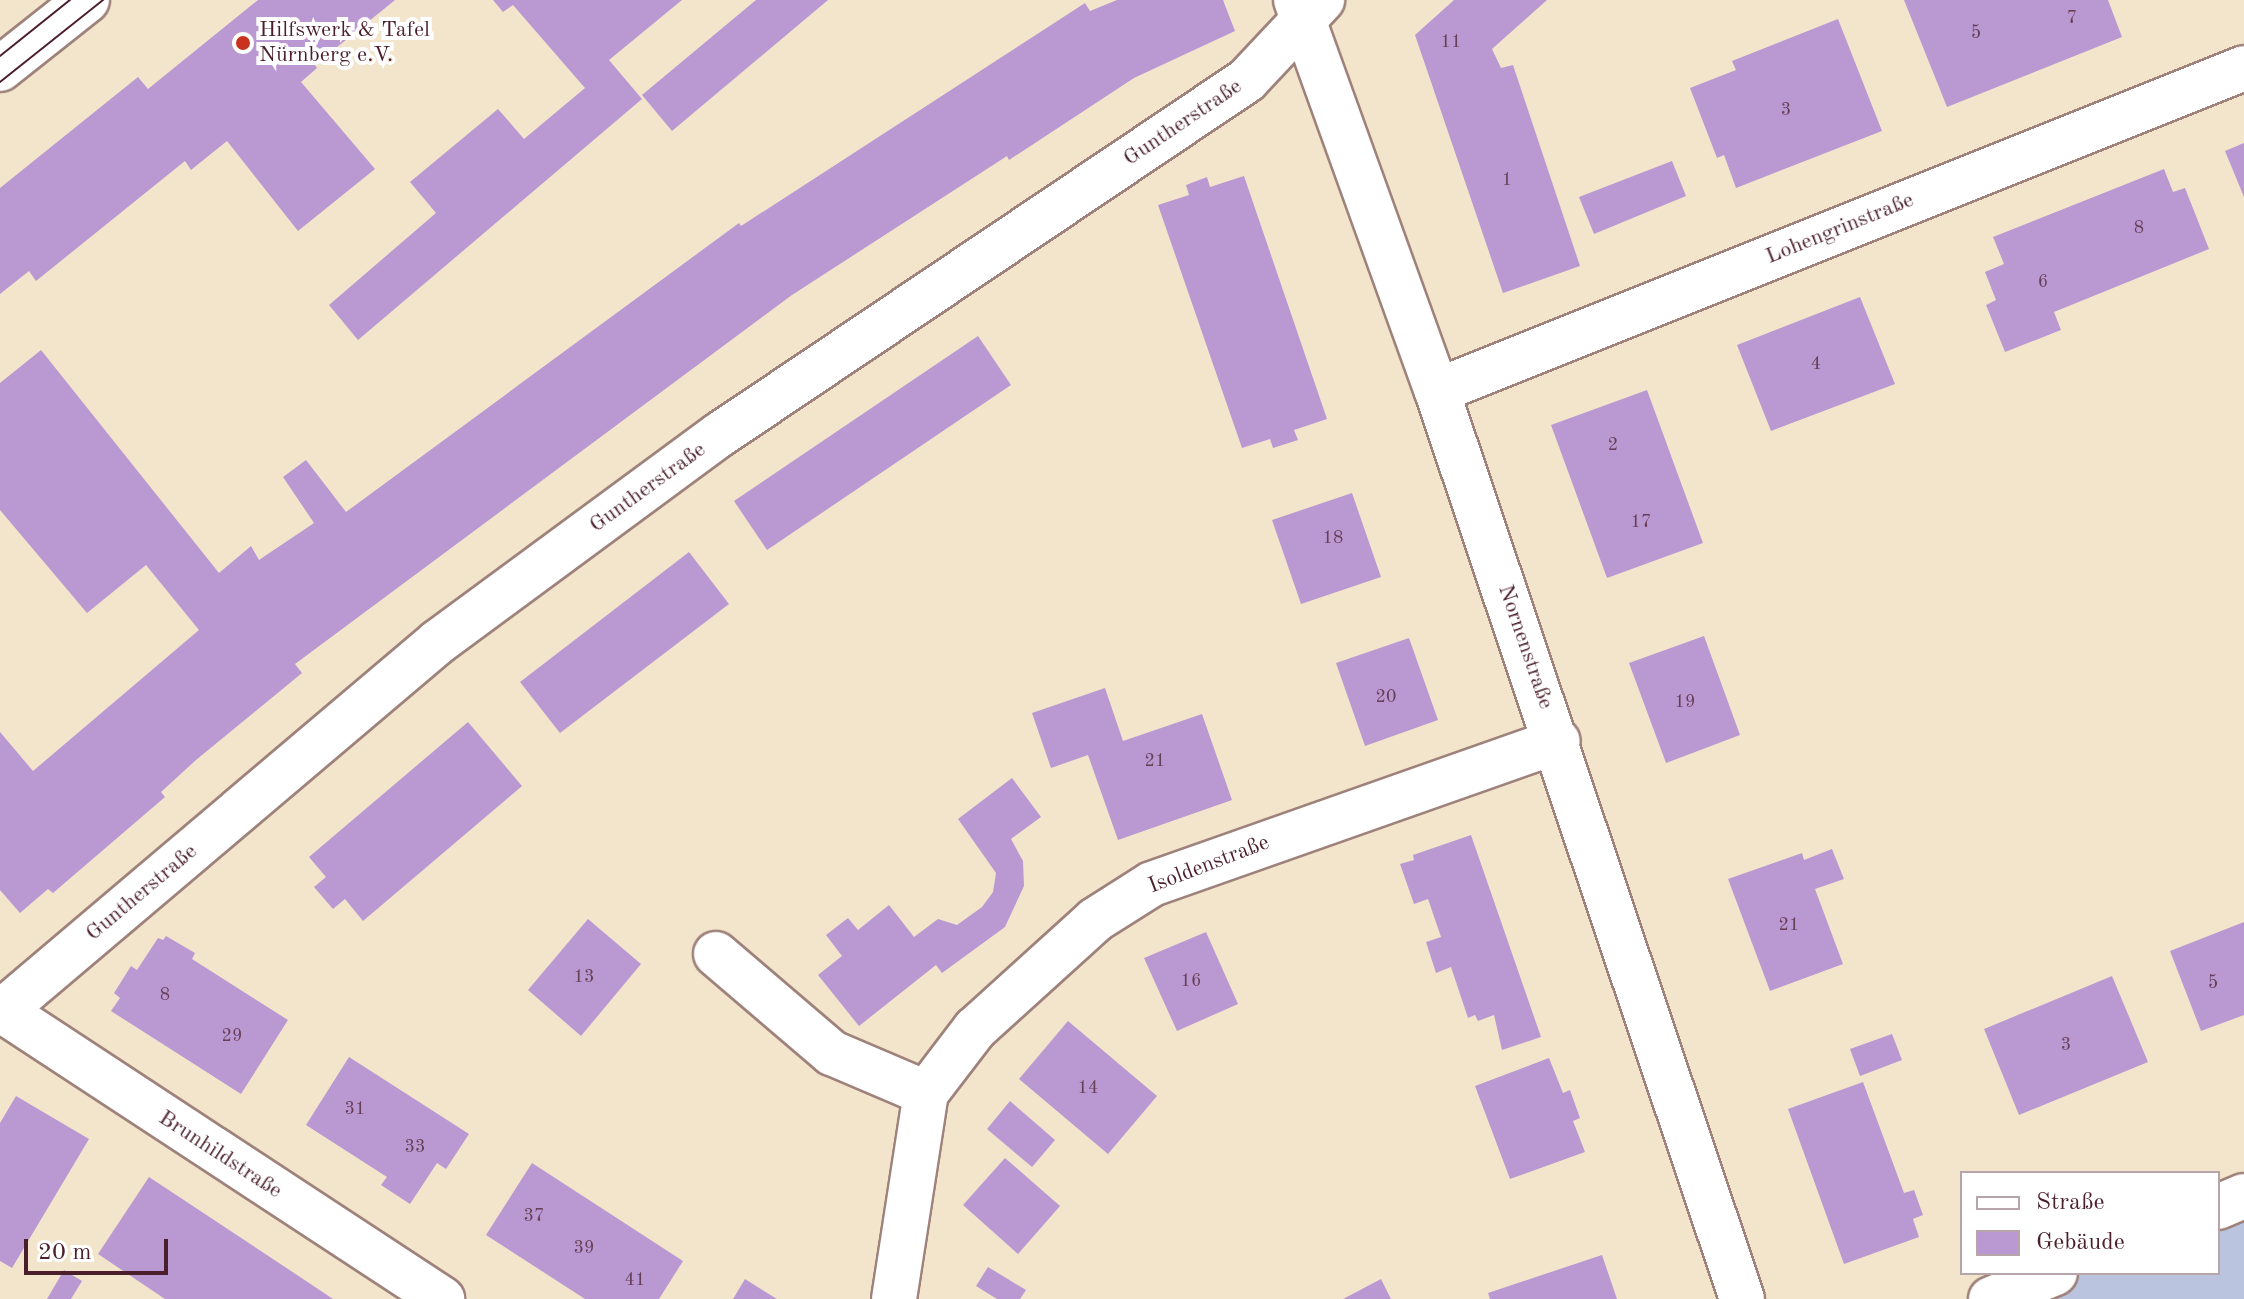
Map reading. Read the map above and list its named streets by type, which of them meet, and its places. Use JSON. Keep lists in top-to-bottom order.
{
  "streets": {
    "street": [
      "Guntherstraße",
      "Lohengrinstraße",
      "Nornenstraße",
      "Isoldenstraße",
      "Brunhildstraße"
    ]
  },
  "crossings": [
    ["Guntherstraße", "Nornenstraße"],
    ["Guntherstraße", "Brunhildstraße"],
    ["Lohengrinstraße", "Nornenstraße"],
    ["Nornenstraße", "Isoldenstraße"]
  ],
  "places": ["Hilfswerk & Tafel Nürnberg e.V."],
  "house_numbers": [
    "7",
    "5",
    "11",
    "3",
    "1",
    "8",
    "6",
    "4",
    "2",
    "17",
    "18",
    "20",
    "19",
    "21",
    "21",
    "13",
    "16",
    "5",
    "8",
    "29",
    "3",
    "14",
    "31",
    "33",
    "37",
    "39",
    "41"
  ],
  "legend": ["Straße", "Gebäude"],
  "scale_bar": "20 m"
}
